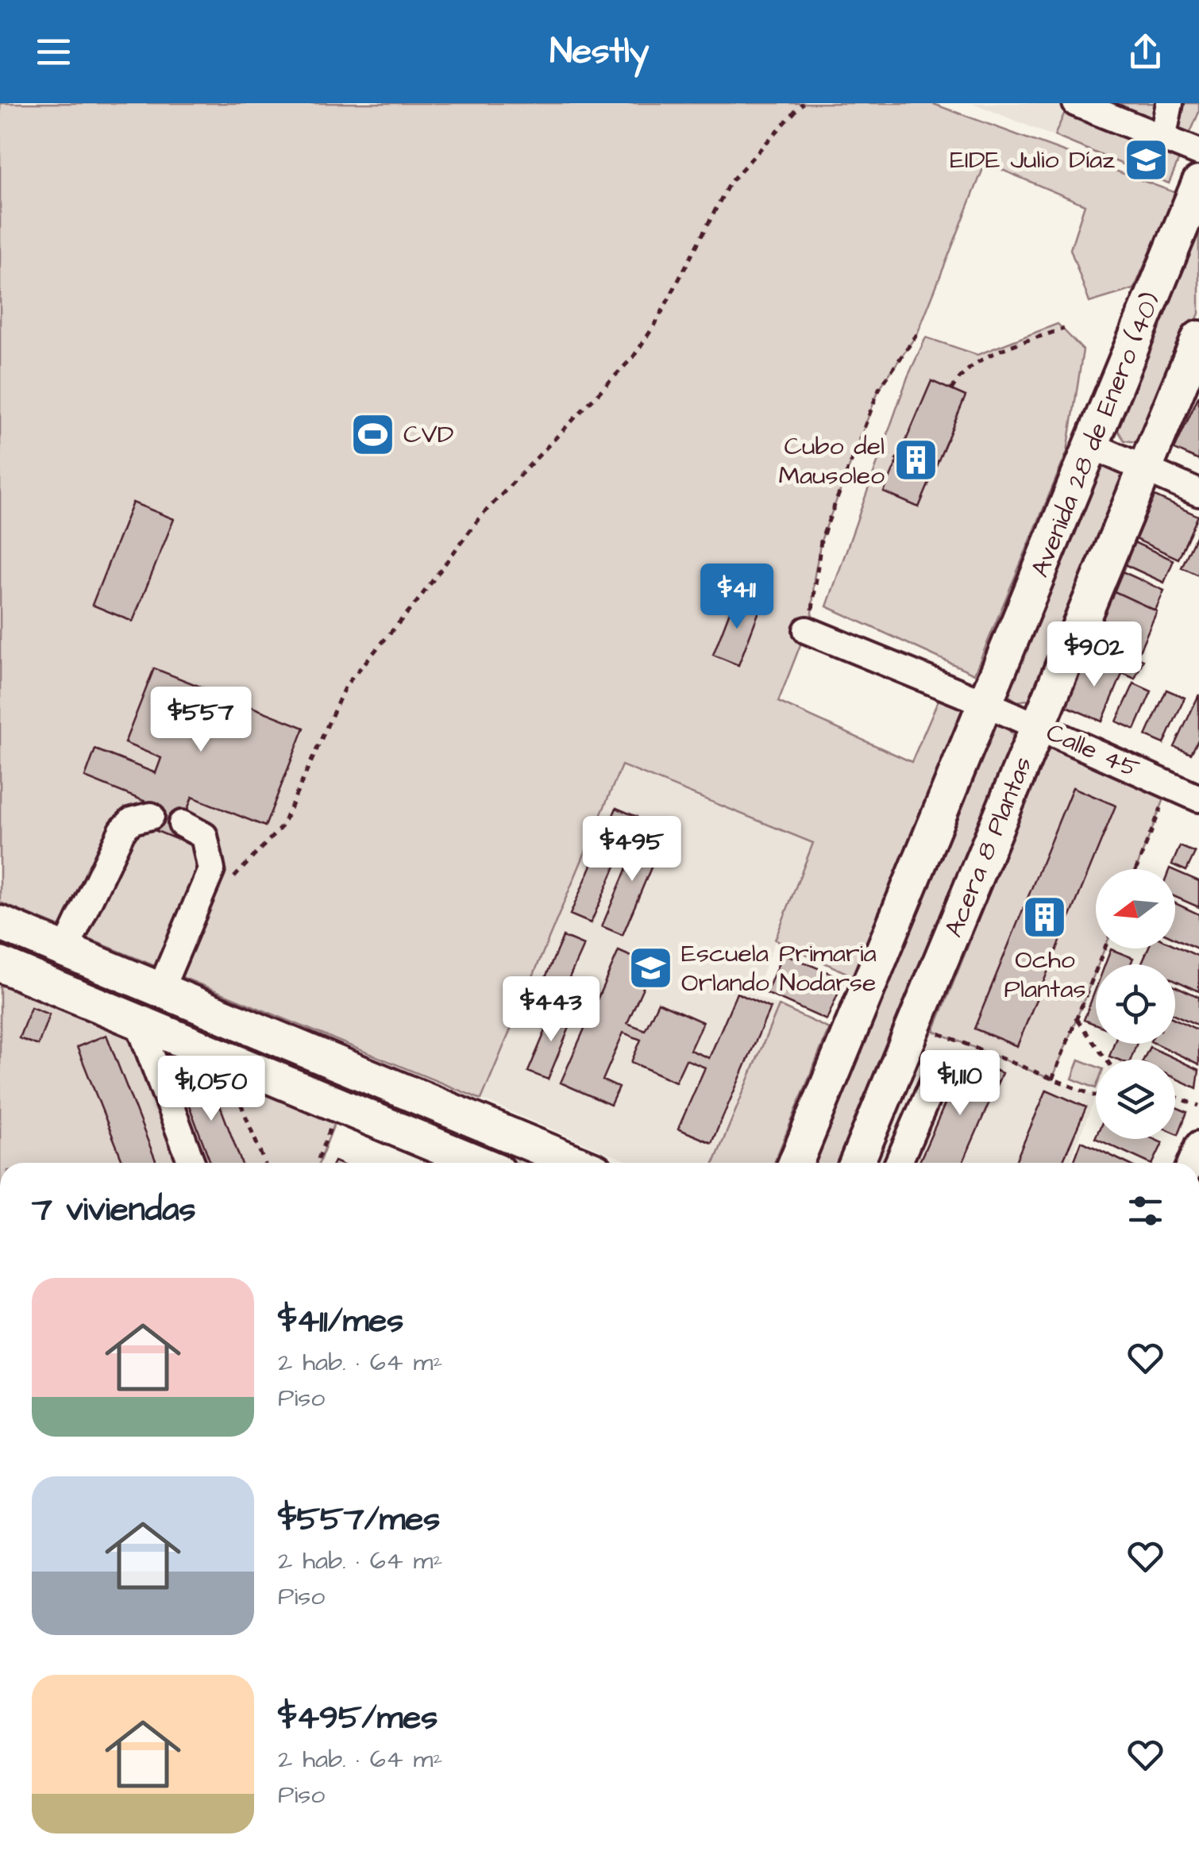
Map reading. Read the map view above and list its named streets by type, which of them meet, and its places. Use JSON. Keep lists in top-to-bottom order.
{
  "streets": {
    "main road": ["Avenida 28 de Enero (40)"],
    "street": ["Calle 45"]
  },
  "crossings": [
    ["Avenida 28 de Enero (40)", "Calle 45"]
  ],
  "places": {
    "school or university": ["EIDE Julio Díaz", "Escuela Primaria Orlando Nodarse"],
    "sports": ["CVD"],
    "building": ["Cubo del Mausoleo", "Ocho Plantas"]
  },
  "north": "left",
  "page": {
    "header": "Nestly",
    "price": [
      "$411",
      "$902",
      "$557",
      "$495",
      "$443",
      "$1,110",
      "$1,050"
    ],
    "heading": "7 viviendas",
    "list": [
      {
        "name": "$411/mes",
        "note": "2 hab. · 64 m² · Piso"
      },
      {
        "name": "$557/mes",
        "note": "2 hab. · 64 m² · Piso"
      },
      {
        "name": "$495/mes",
        "note": "2 hab. · 64 m² · Piso"
      }
    ]
  }
}
